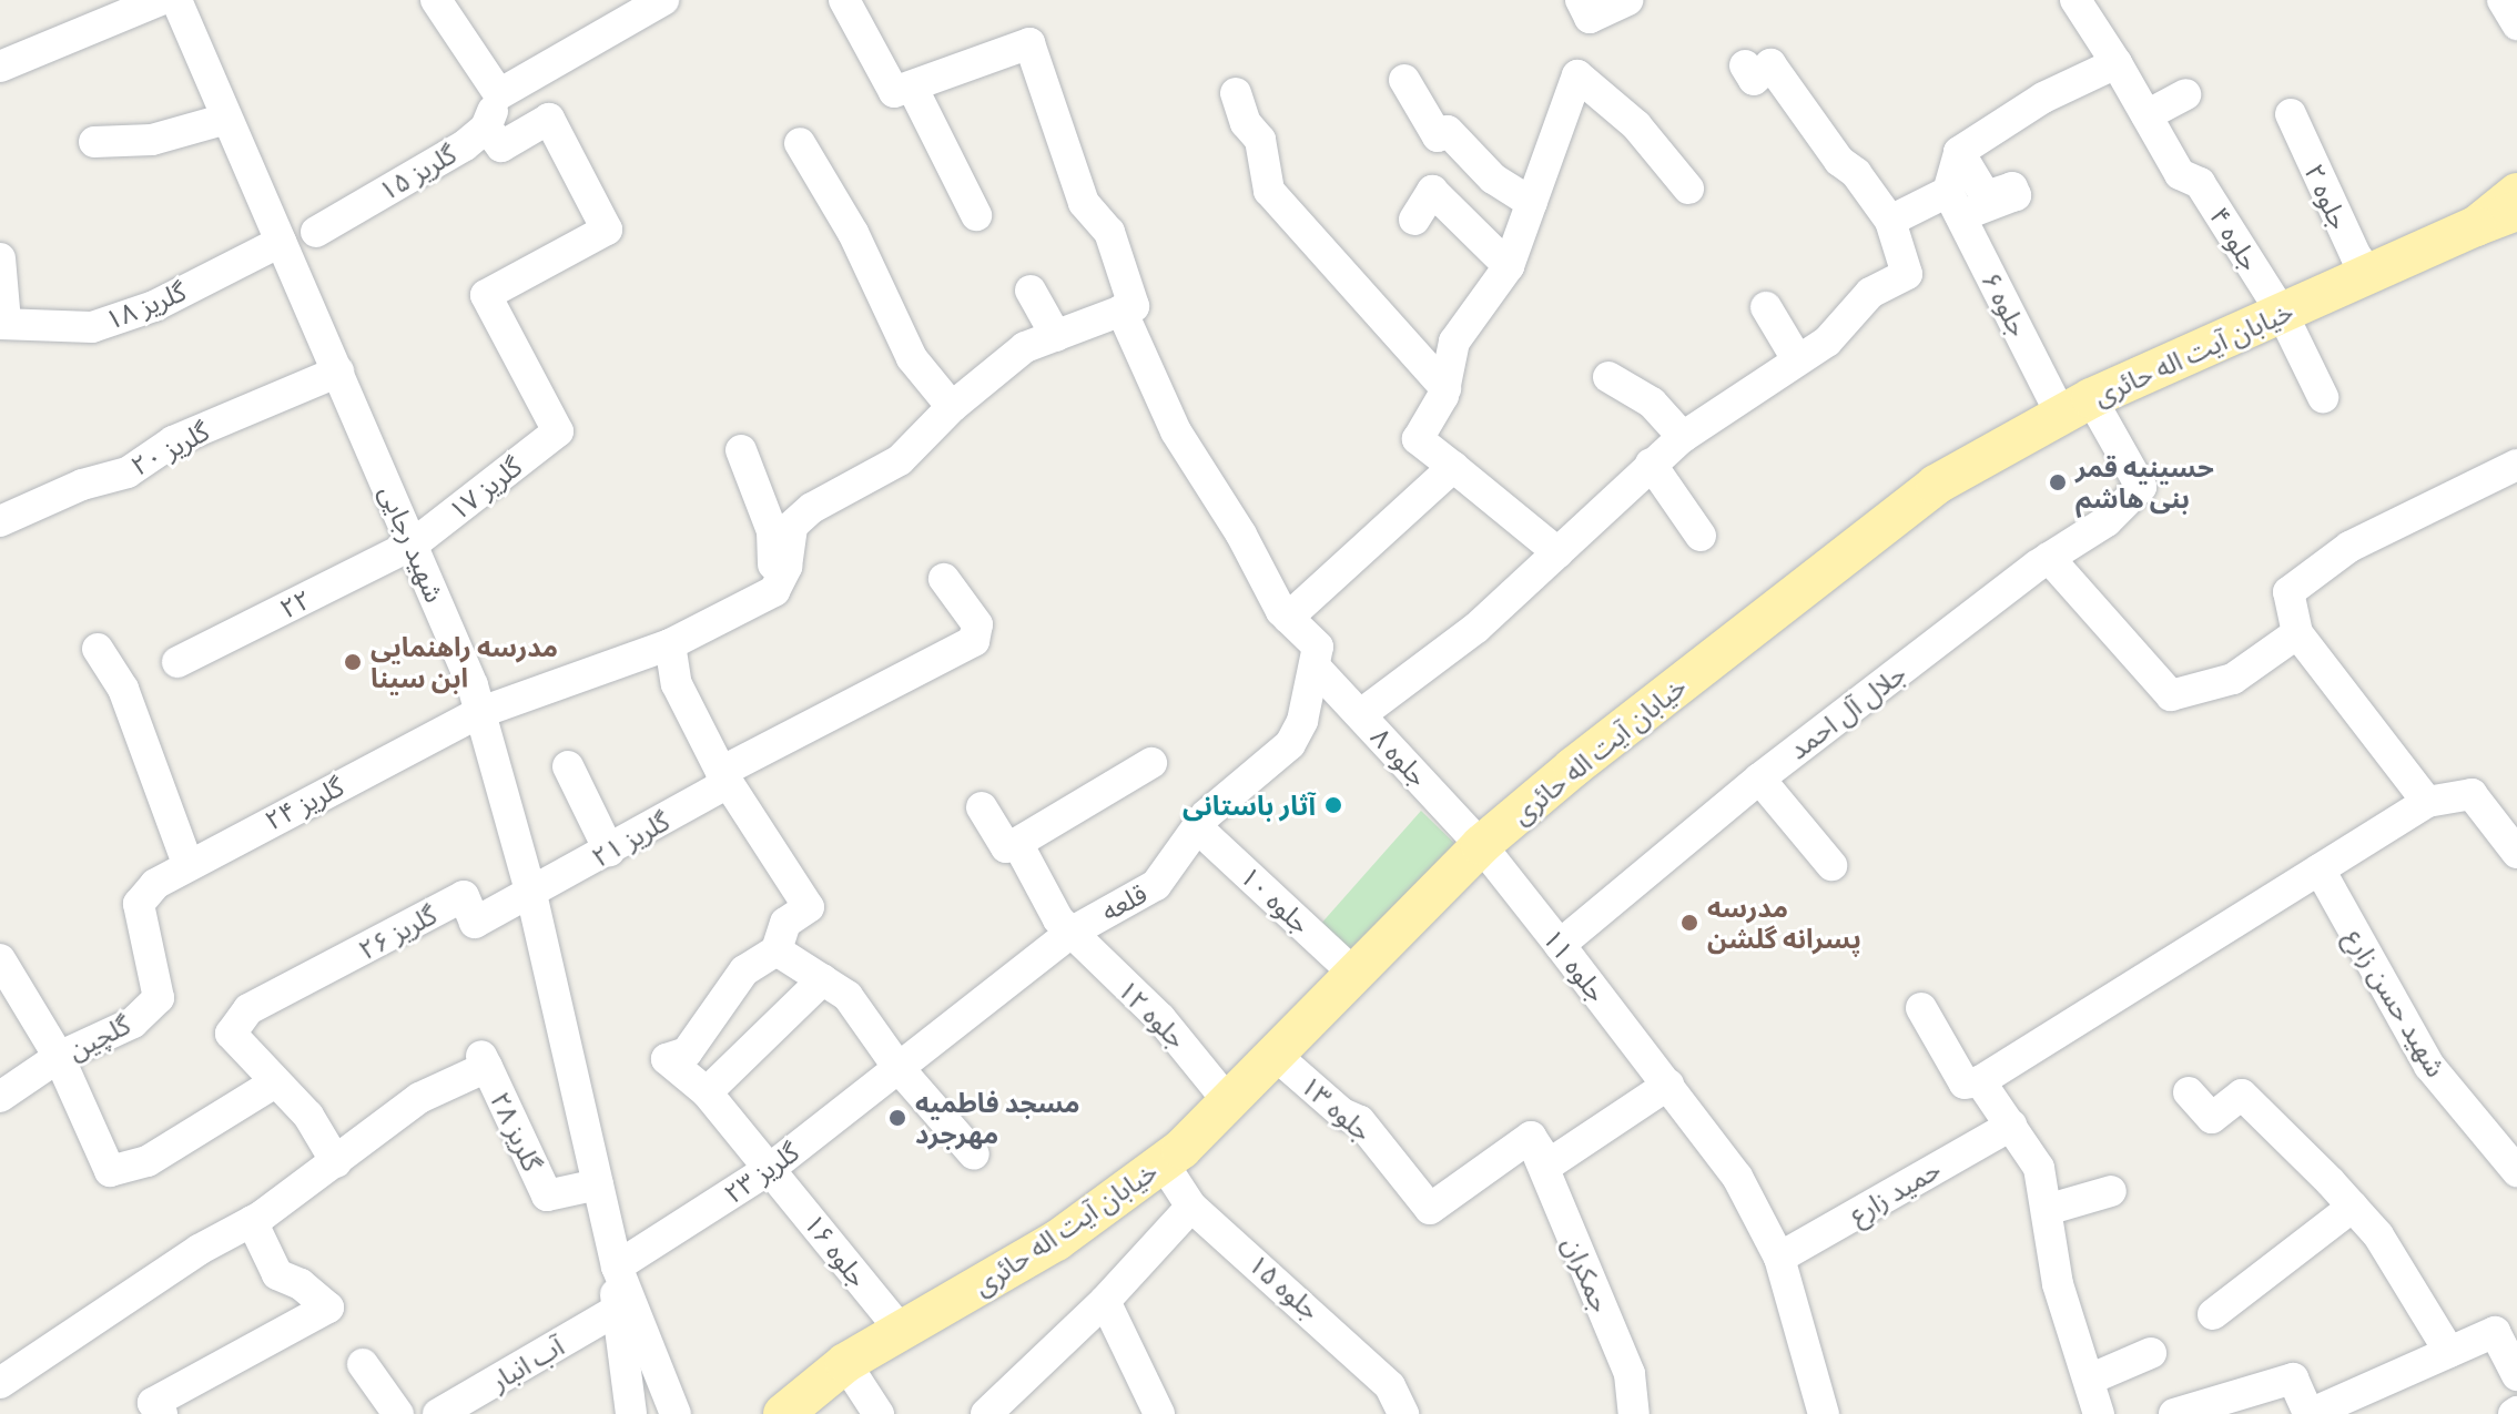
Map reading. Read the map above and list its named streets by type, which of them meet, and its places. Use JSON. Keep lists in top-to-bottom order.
{
  "streets": {
    "main road": ["خیابان آیت اله حائری"],
    "street": [
      "گلریز ۱۵",
      "جلوه ۲",
      "جلوه ۴",
      "جلوه ۶",
      "گلریز ۱۸",
      "گلریز ۲۰",
      "گلریز ۱۷",
      "شهید رجایی",
      "۲۲",
      "جلال آل احمد",
      "جلوه ۸",
      "گلریز ۲۴",
      "گلریز ۲۱",
      "جلوه ۱۰",
      "قلعه",
      "گلریز ۲۶",
      "جلوه ۱۱",
      "شهید حسن زارع",
      "جلوه ۱۲",
      "گلچین",
      "جلوه ۱۳",
      "گلریز ۲۸",
      "گلریز ۲۳",
      "حمید زارع",
      "جلوه ۱۶",
      "جمکران",
      "جلوه ۱۵",
      "آب انبار"
    ]
  },
  "crossings": [
    ["گلریز ۱۵", "گلریز ۱۷"],
    ["جلوه ۲", "خیابان آیت اله حائری"],
    ["جلوه ۴", "خیابان آیت اله حائری"],
    ["جلوه ۶", "خیابان آیت اله حائری"],
    ["جلوه ۶", "جلال آل احمد"],
    ["گلریز ۱۸", "شهید رجایی"],
    ["خیابان آیت اله حائری", "جلوه ۸"],
    ["خیابان آیت اله حائری", "جلوه ۱۰"],
    ["خیابان آیت اله حائری", "جلوه ۱۱"],
    ["خیابان آیت اله حائری", "جلوه ۱۲"],
    ["خیابان آیت اله حائری", "جلوه ۱۳"],
    ["خیابان آیت اله حائری", "جلوه ۱۶"],
    ["خیابان آیت اله حائری", "جلوه ۱۵"],
    ["گلریز ۲۰", "شهید رجایی"],
    ["گلریز ۱۷", "شهید رجایی"],
    ["گلریز ۱۷", "۲۲"],
    ["شهید رجایی", "۲۲"],
    ["شهید رجایی", "گلریز ۲۴"],
    ["شهید رجایی", "گلریز ۲۱"],
    ["شهید رجایی", "گلریز ۲۶"],
    ["شهید رجایی", "گلریز ۲۸"],
    ["شهید رجایی", "گلریز ۲۳"],
    ["جلال آل احمد", "جلوه ۱۱"],
    ["جلوه ۸", "قلعه"],
    ["جلوه ۸", "جلوه ۱۱"],
    ["گلریز ۲۴", "گلچین"],
    ["گلریز ۲۱", "گلریز ۲۶"],
    ["جلوه ۱۰", "قلعه"],
    ["قلعه", "جلوه ۱۲"],
    ["قلعه", "گلریز ۲۳"],
    ["جلوه ۱۳", "جمکران"],
    ["گلریز ۲۳", "جلوه ۱۶"]
  ],
  "places": [
    "حسینیه قمر بنی هاشم",
    "مدرسه راهنمایی ابن سینا",
    "آثار باستانی",
    "مدرسه پسرانه گلشن",
    "مسجد فاطمیه مهرجرد"
  ]
}
